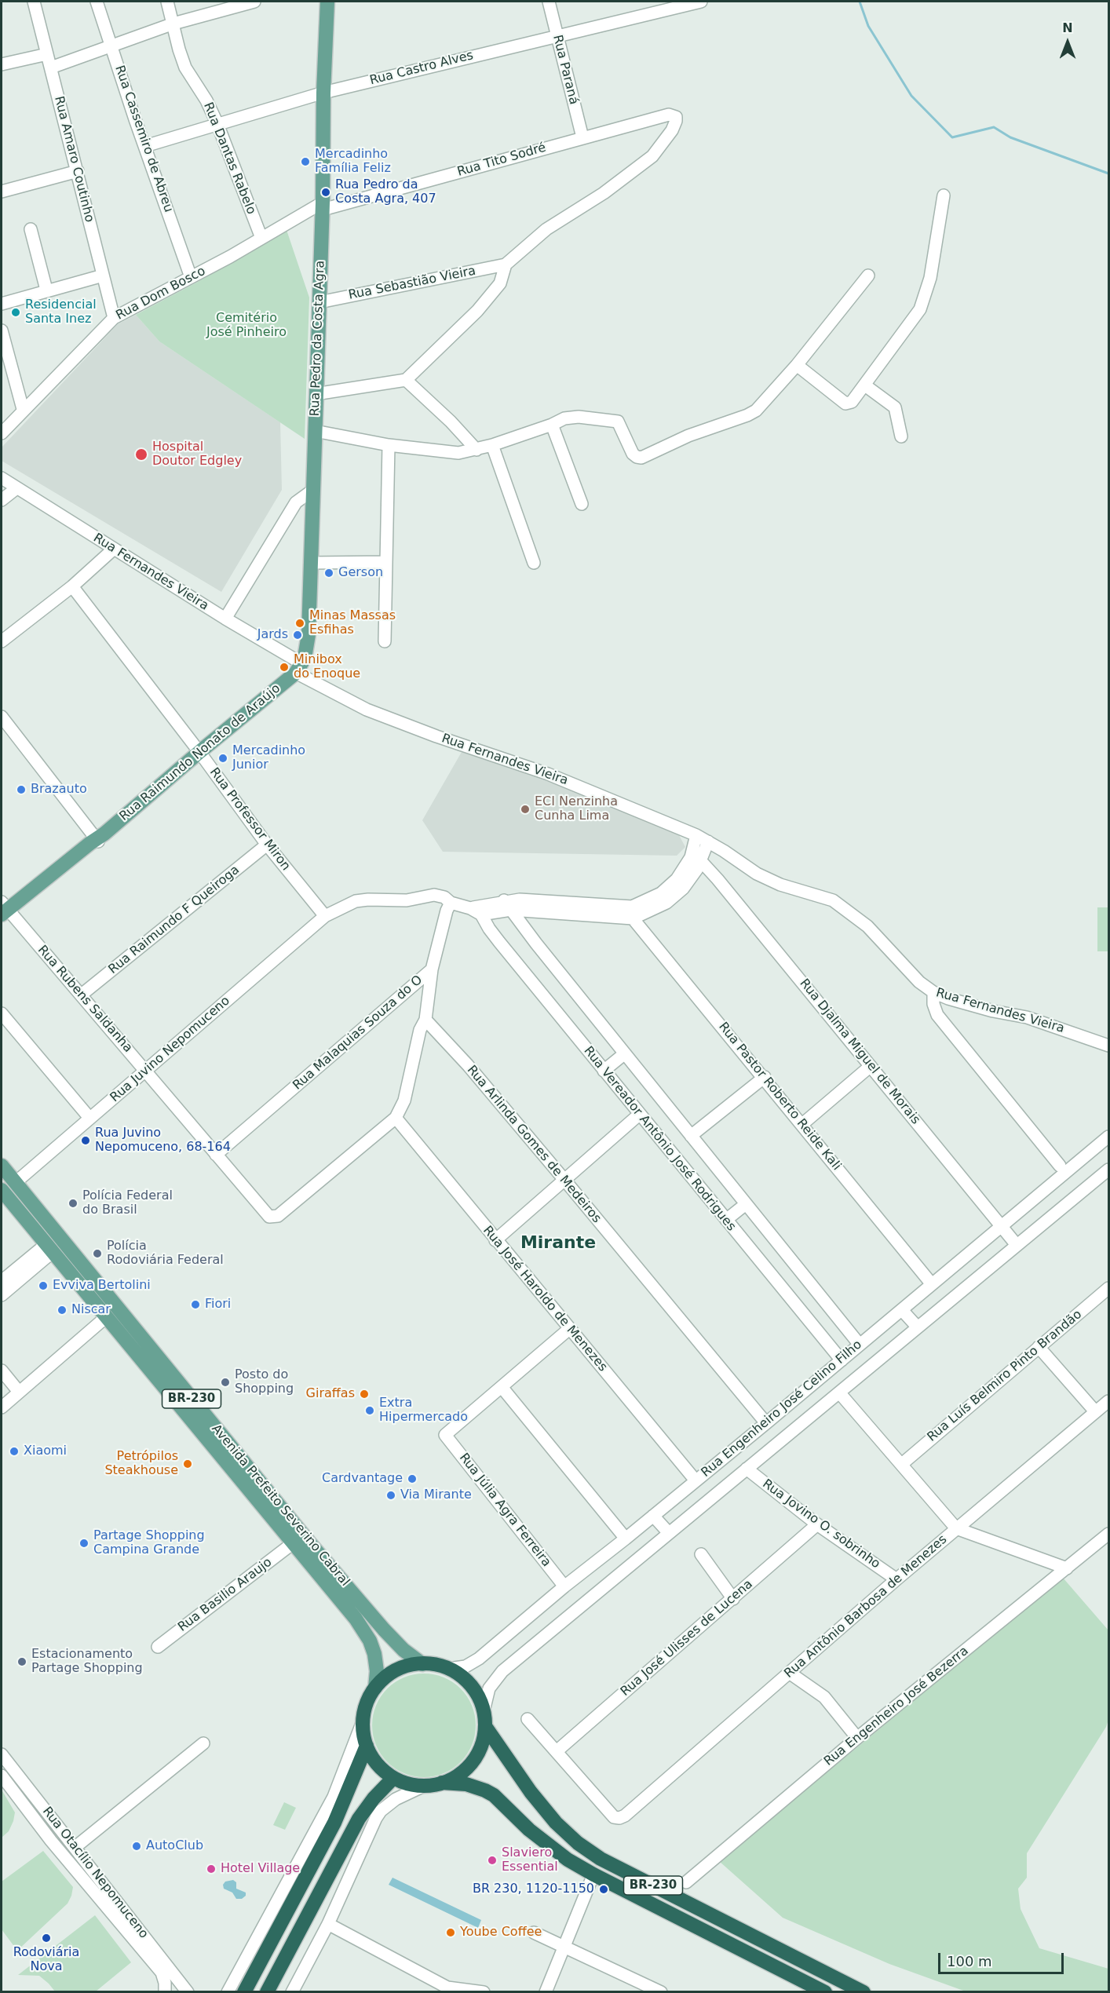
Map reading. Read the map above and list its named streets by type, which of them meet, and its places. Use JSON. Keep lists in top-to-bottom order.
{
  "streets": {
    "highway": ["BR-230"],
    "main road": ["Rua Pedro da Costa Agra", "Rua Raimundo Nonato de Araújo", "Avenida Prefeito Severino Cabral"],
    "street": [
      "Rua Castro Alves",
      "Rua Paraná",
      "Rua Cassemiro de Abreu",
      "Rua Dantas Rabelo",
      "Rua Amaro Coutinho",
      "Rua Tito Sodré",
      "Rua Sebastião Vieira",
      "Rua Dom Bosco",
      "Rua Fernandes Vieira",
      "Rua Professor Miron",
      "Rua Raimundo F Queiroga",
      "Rua Rubens Saldanha",
      "Rua Malaquias Souza do O",
      "Rua Juvino Nepomuceno",
      "Rua Djalma Miguel de Morais",
      "Rua Pastor Roberto Reide Kali",
      "Rua Vereador Antônio José Rodrigues",
      "Rua Arlinda Gomes de Medeiros",
      "Rua José Haroldo de Menezes",
      "Rua Luís Belmiro Pinto Brandão",
      "Rua Engenheiro José Celino Filho",
      "Rua Júlia Agra Ferreira",
      "Rua Jovino O. sobrinho",
      "Rua Basilio Araujo",
      "Rua Antônio Barbosa de Menezes",
      "Rua José Ulisses de Lucena",
      "Rua Engenheiro José Bezerra",
      "Rua Otacílio Nepomuceno"
    ]
  },
  "crossings": [
    ["Rua Castro Alves", "Rua Paraná"],
    ["Rua Castro Alves", "Rua Cassemiro de Abreu"],
    ["Rua Castro Alves", "Rua Dantas Rabelo"],
    ["Rua Castro Alves", "Rua Pedro da Costa Agra"],
    ["Rua Paraná", "Rua Tito Sodré"],
    ["Rua Cassemiro de Abreu", "Rua Dom Bosco"],
    ["Rua Dantas Rabelo", "Rua Dom Bosco"],
    ["Rua Amaro Coutinho", "Rua Dom Bosco"],
    ["Rua Tito Sodré", "Rua Sebastião Vieira"],
    ["Rua Tito Sodré", "Rua Dom Bosco"],
    ["Rua Tito Sodré", "Rua Pedro da Costa Agra"],
    ["Rua Sebastião Vieira", "Rua Pedro da Costa Agra"],
    ["Rua Dom Bosco", "Rua Pedro da Costa Agra"],
    ["Rua Pedro da Costa Agra", "Rua Fernandes Vieira"],
    ["Rua Pedro da Costa Agra", "Rua Raimundo Nonato de Araújo"],
    ["Rua Fernandes Vieira", "Rua Raimundo Nonato de Araújo"],
    ["Rua Raimundo Nonato de Araújo", "Rua Professor Miron"],
    ["Rua Raimundo Nonato de Araújo", "Rua Rubens Saldanha"],
    ["Rua Professor Miron", "Rua Raimundo F Queiroga"],
    ["Rua Professor Miron", "Rua Juvino Nepomuceno"],
    ["Rua Raimundo F Queiroga", "Rua Rubens Saldanha"],
    ["Rua Rubens Saldanha", "Rua Malaquias Souza do O"],
    ["Rua Rubens Saldanha", "Rua Juvino Nepomuceno"],
    ["Rua Rubens Saldanha", "Rua José Haroldo de Menezes"],
    ["Rua Malaquias Souza do O", "Rua Juvino Nepomuceno"],
    ["Rua Juvino Nepomuceno", "Avenida Prefeito Severino Cabral"],
    ["Rua Djalma Miguel de Morais", "Rua Engenheiro José Celino Filho"],
    ["Rua Pastor Roberto Reide Kali", "Rua Engenheiro José Celino Filho"],
    ["Rua Vereador Antônio José Rodrigues", "Rua Engenheiro José Celino Filho"],
    ["Rua Arlinda Gomes de Medeiros", "Rua Engenheiro José Celino Filho"],
    ["Rua José Haroldo de Menezes", "Rua Engenheiro José Celino Filho"],
    ["BR-230", "Rua Engenheiro José Celino Filho"],
    ["BR-230", "Avenida Prefeito Severino Cabral"],
    ["Rua Engenheiro José Celino Filho", "Avenida Prefeito Severino Cabral"],
    ["Rua Engenheiro José Celino Filho", "Rua Júlia Agra Ferreira"],
    ["Rua Engenheiro José Celino Filho", "Rua Jovino O. sobrinho"],
    ["Avenida Prefeito Severino Cabral", "Rua Basilio Araujo"],
    ["Rua Jovino O. sobrinho", "Rua Antônio Barbosa de Menezes"],
    ["Rua Jovino O. sobrinho", "Rua José Ulisses de Lucena"],
    ["Rua Antônio Barbosa de Menezes", "Rua José Ulisses de Lucena"]
  ],
  "districts": ["Mirante"],
  "parks": ["Cemitério José Pinheiro"],
  "places": [
    "Mercadinho Família Feliz",
    "Rua Pedro da Costa Agra, 407",
    "Residencial Santa Inez",
    "Hospital Doutor Edgley",
    "Gerson",
    "Minas Massas Esfihas",
    "Jards",
    "Minibox do Enoque",
    "Mercadinho Junior",
    "Brazauto",
    "ECI Nenzinha Cunha Lima",
    "Rua Juvino Nepomuceno, 68-164",
    "Polícia Federal do Brasil",
    "Polícia Rodoviária Federal",
    "Evviva Bertolini",
    "Fiori",
    "Niscar",
    "Posto do Shopping",
    "Giraffas",
    "Extra Hipermercado",
    "Xiaomi",
    "Petrópilos Steakhouse",
    "Cardvantage",
    "Via Mirante",
    "Partage Shopping Campina Grande",
    "Estacionamento Partage Shopping",
    "AutoClub",
    "Slaviero Essential",
    "Hotel Village",
    "BR 230, 1120-1150",
    "Yoube Coffee",
    "Rodoviária Nova"
  ],
  "scale_bar": "100 m",
  "north": "top"
}
